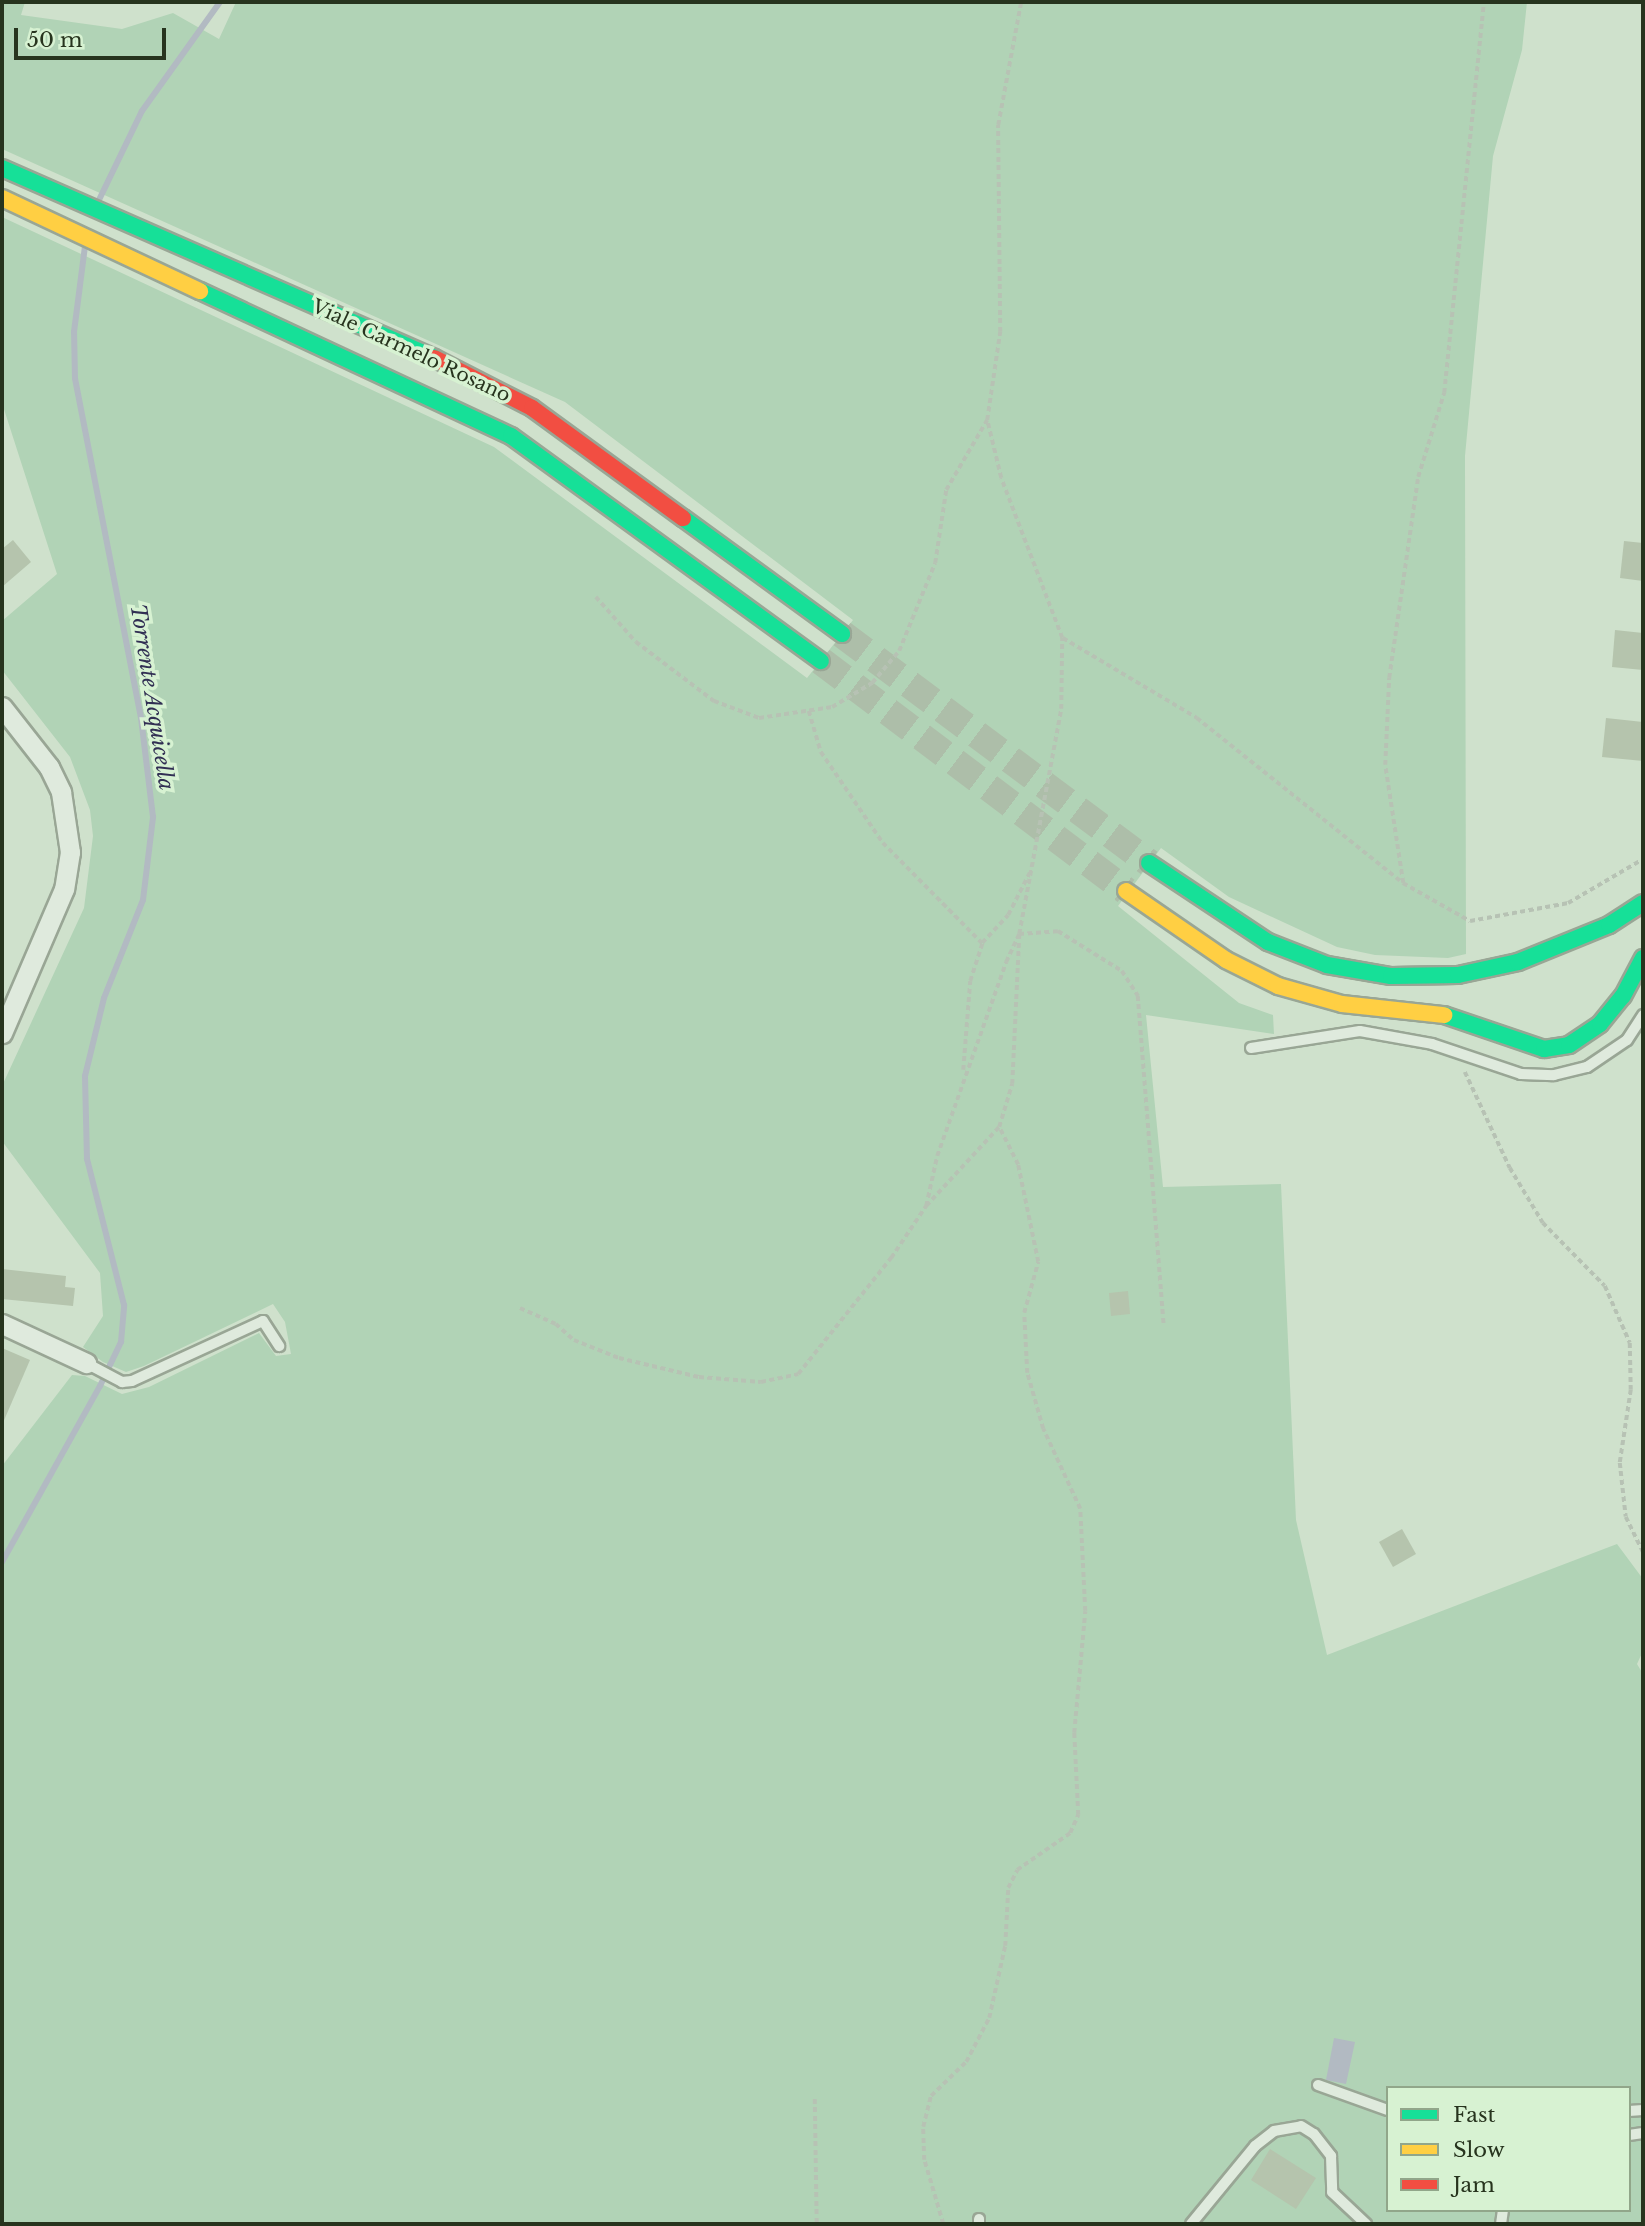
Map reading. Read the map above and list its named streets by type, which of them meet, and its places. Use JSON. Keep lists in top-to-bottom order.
{
  "streets": {
    "main road": ["Viale Carmelo Rosano"]
  },
  "water": ["Torrente Acquicella"],
  "legend": ["Fast", "Slow", "Jam"],
  "scale_bar": "50 m"
}
